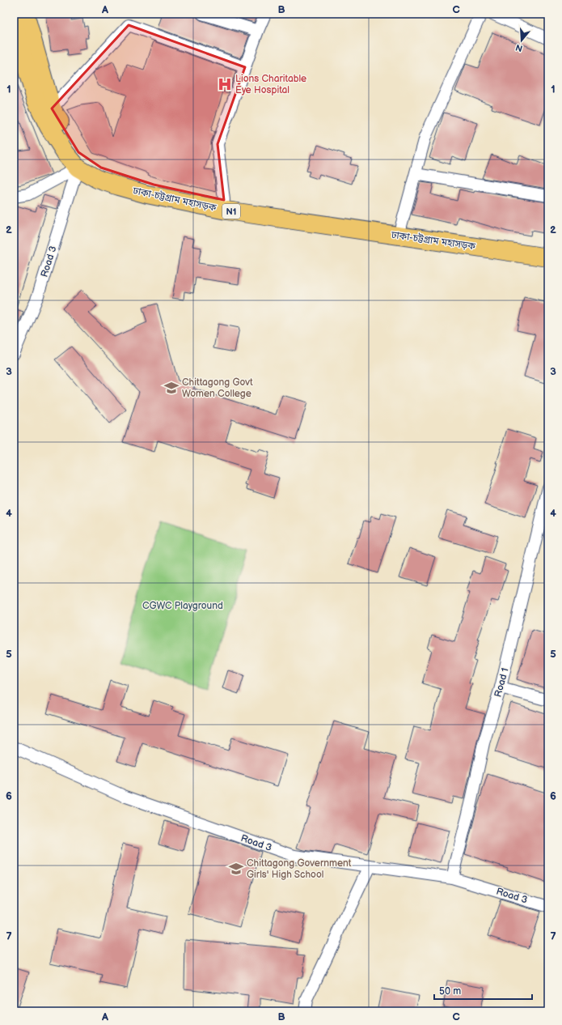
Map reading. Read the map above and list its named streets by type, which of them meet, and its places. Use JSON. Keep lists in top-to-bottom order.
{
  "streets": {
    "highway": ["ঢাকা-চট্টগ্রাম মহাসড়ক", "N1"],
    "street": ["Road 3", "Road 1"]
  },
  "crossings": [
    ["ঢাকা-চট্টগ্রাম মহাসড়ক", "Road 3"],
    ["Road 3", "Road 1"]
  ],
  "parks": ["CGWC Playground"],
  "places": {
    "hospital": ["Lions Charitable Eye Hospital"],
    "school or university": ["Chittagong Govt Women College", "Chittagong Government Girls' High School"]
  },
  "scale_bar": "50 m",
  "north": "bottom",
  "grid": {
    "columns": ["A", "B", "C"],
    "rows": [
      "1",
      "2",
      "3",
      "4",
      "5",
      "6",
      "7"
    ]
  }
}
